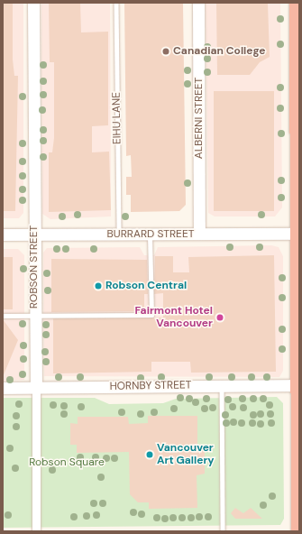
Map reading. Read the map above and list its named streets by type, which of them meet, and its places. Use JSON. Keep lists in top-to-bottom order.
{
  "streets": {
    "street": [
      "ALBERNI STREET",
      "BURRARD STREET",
      "ROBSON STREET",
      "HORNBY STREET"
    ],
    "lane": ["EIHU LANE"]
  },
  "crossings": [
    ["EIHU LANE", "BURRARD STREET"],
    ["ALBERNI STREET", "BURRARD STREET"],
    ["BURRARD STREET", "ROBSON STREET"],
    ["ROBSON STREET", "HORNBY STREET"]
  ],
  "parks": ["Robson Square"],
  "places": [
    "Canadian College",
    "Robson Central",
    "Fairmont Hotel Vancouver",
    "Vancouver Art Gallery"
  ]
}
